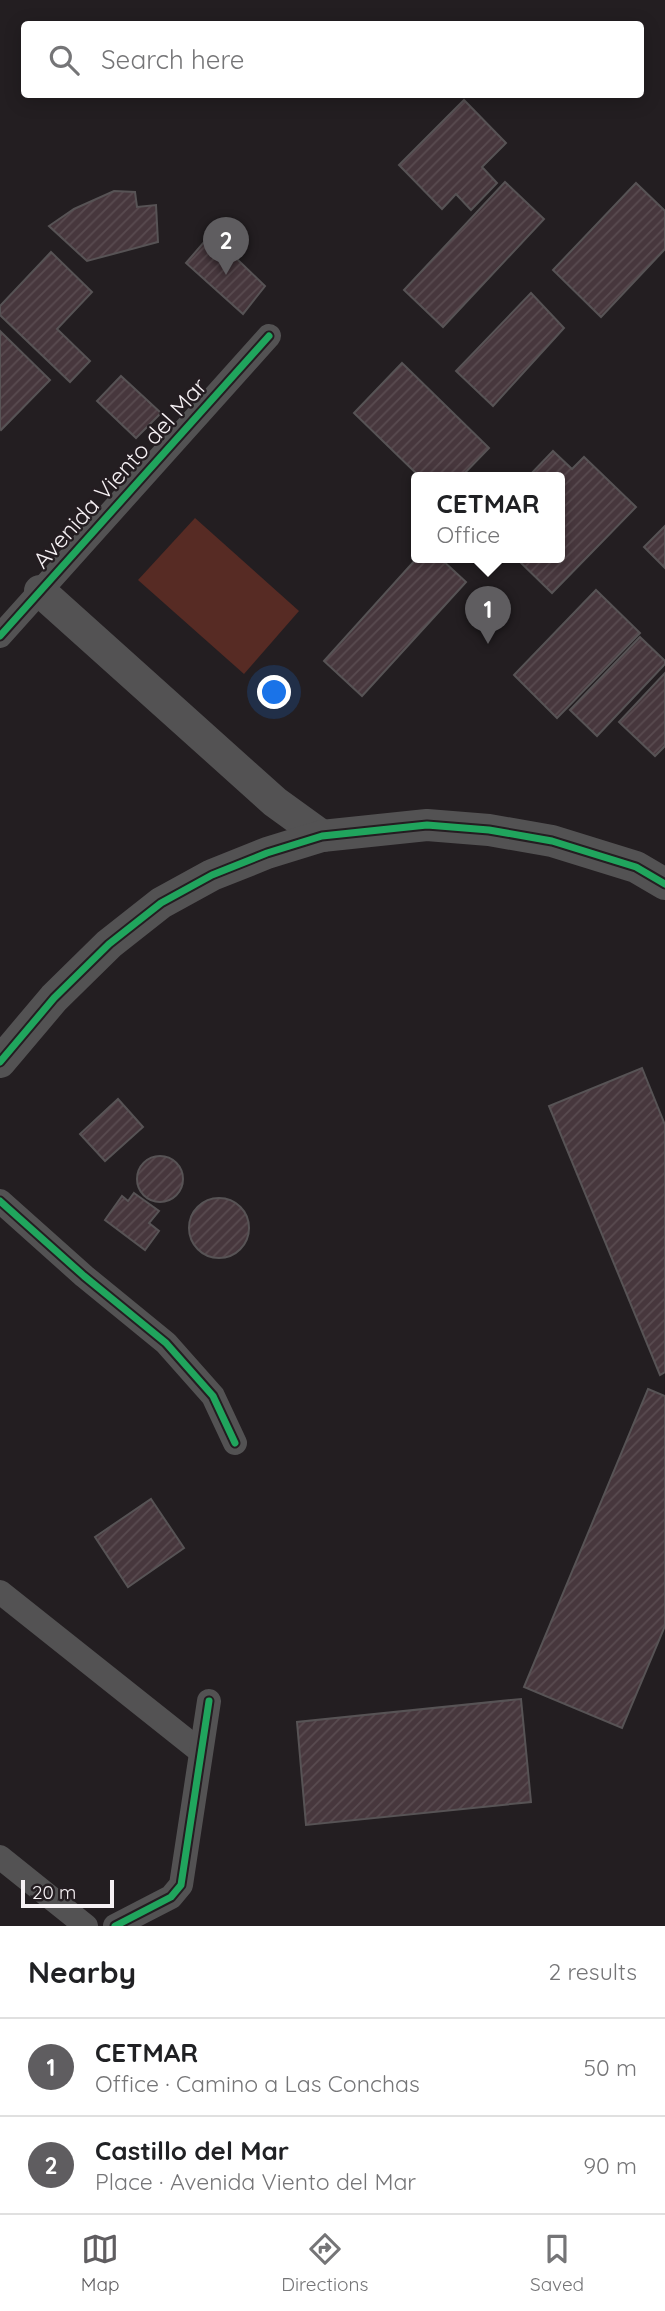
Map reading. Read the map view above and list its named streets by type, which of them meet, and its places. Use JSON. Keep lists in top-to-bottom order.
{
  "streets": {
    "street": ["Avenida Viento del Mar"]
  },
  "scale_bar": "20 m",
  "page": {
    "search": "Search here",
    "pins": ["2", "1"],
    "popup": ["CETMAR", "Office"],
    "scale": "20 m",
    "heading": ["Nearby", "2 results"],
    "list": [
      {
        "mark": "1",
        "name": "CETMAR",
        "note": "Office · Camino a Las Conchas",
        "value": "50 m"
      },
      {
        "mark": "2",
        "name": "Castillo del Mar",
        "note": "Place · Avenida Viento del Mar",
        "value": "90 m"
      }
    ],
    "nav": ["Map", "Directions", "Saved"]
  }
}
